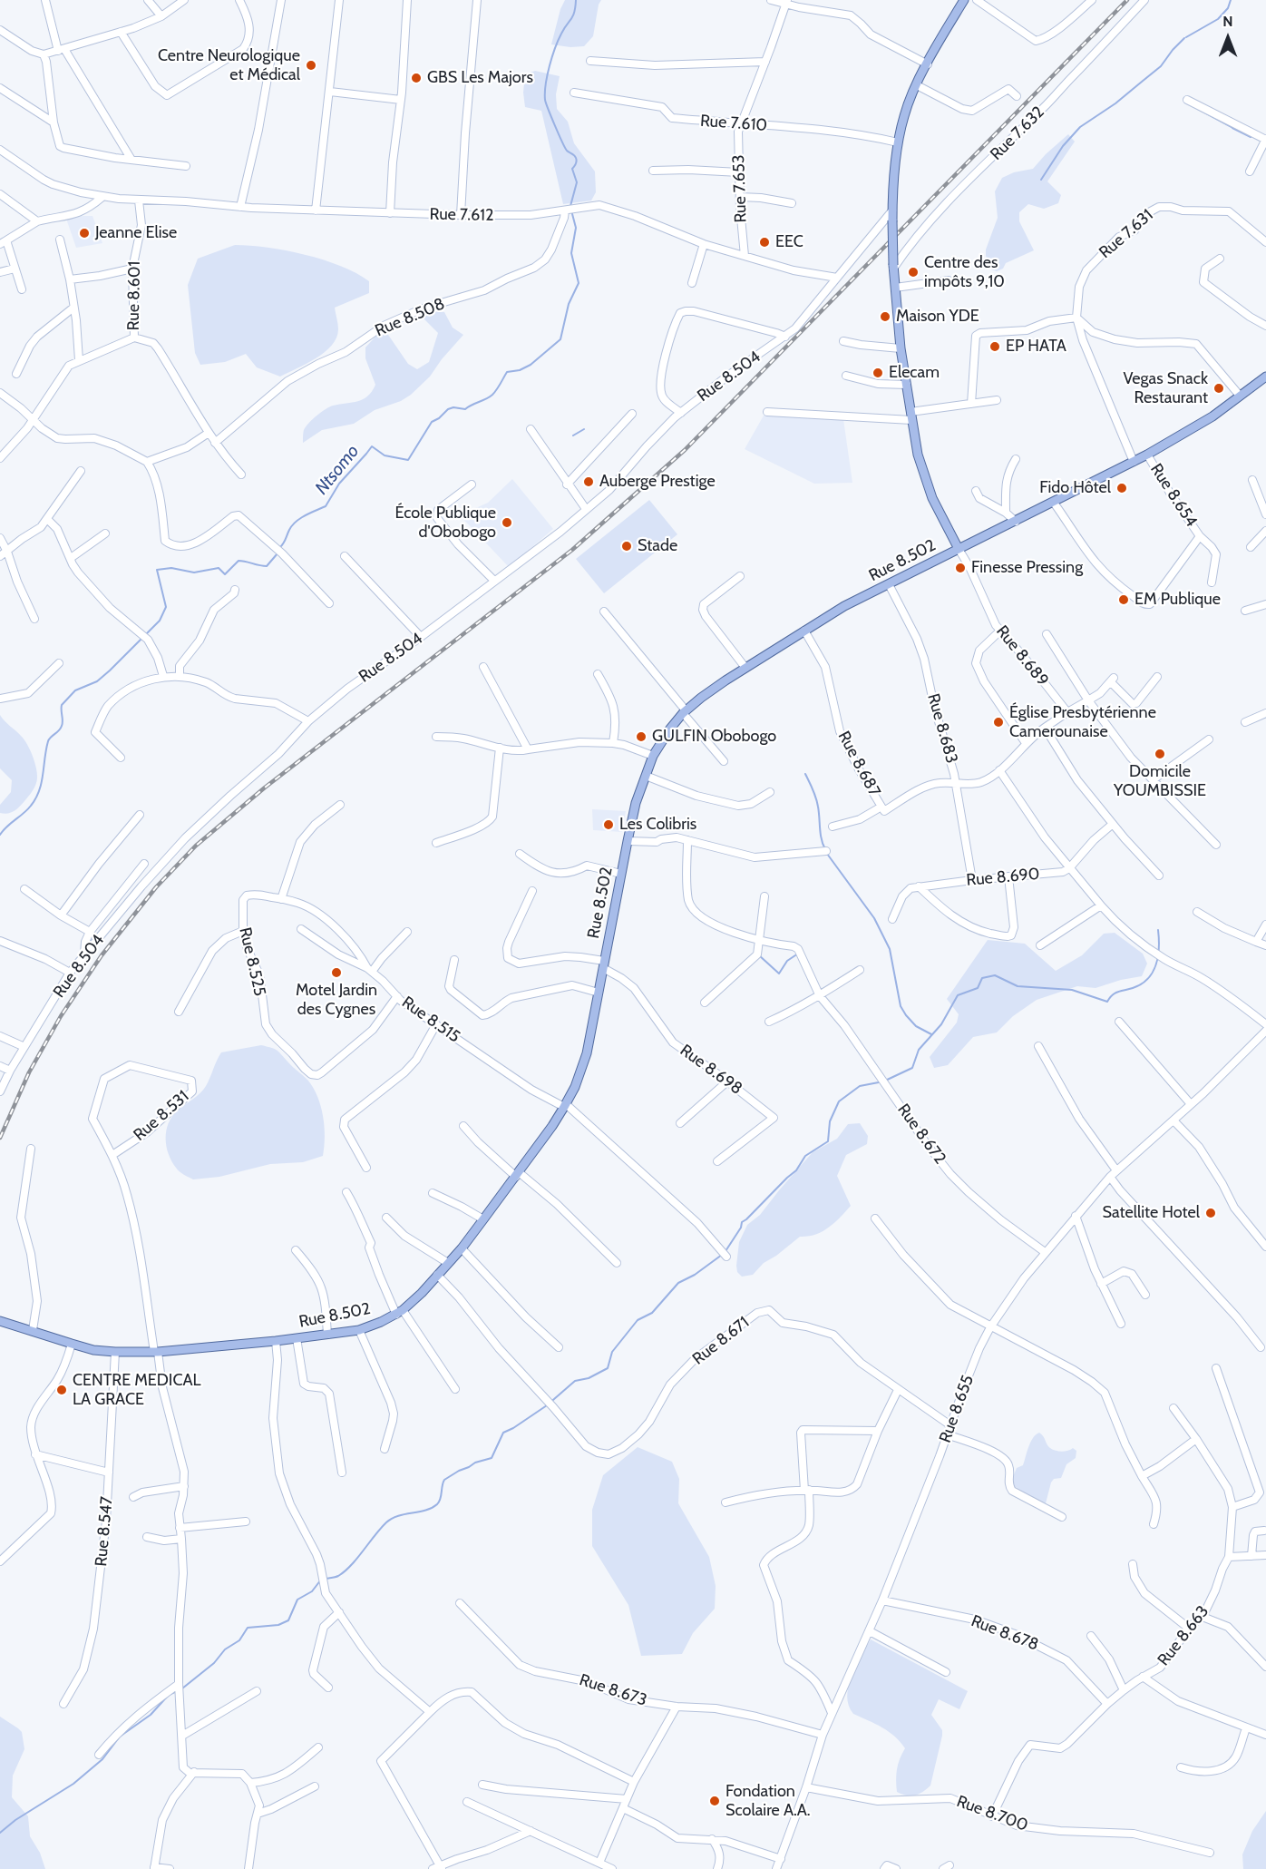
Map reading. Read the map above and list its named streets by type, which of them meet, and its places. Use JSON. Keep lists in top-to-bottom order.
{
  "streets": {
    "main road": ["Rue 8.502"],
    "street": [
      "Rue 7.610",
      "Rue 7.632",
      "Rue 7.653",
      "Rue 7.612",
      "Rue 7.631",
      "Rue 8.601",
      "Rue 8.508",
      "Rue 8.504",
      "Rue 8.654",
      "Rue 8.689",
      "Rue 8.683",
      "Rue 8.687",
      "Rue 8.690",
      "Rue 8.525",
      "Rue 8.515",
      "Rue 8.698",
      "Rue 8.531",
      "Rue 8.672",
      "Rue 8.671",
      "Rue 8.655",
      "Rue 8.547",
      "Rue 8.678",
      "Rue 8.663",
      "Rue 8.673",
      "Rue 8.700"
    ]
  },
  "crossings": [
    ["Rue 7.610", "Rue 7.653"],
    ["Rue 7.653", "Rue 7.612"],
    ["Rue 7.612", "Rue 8.601"],
    ["Rue 7.612", "Rue 8.508"],
    ["Rue 7.612", "Rue 8.504"],
    ["Rue 7.631", "Rue 8.502"],
    ["Rue 8.654", "Rue 8.502"],
    ["Rue 8.502", "Rue 8.689"],
    ["Rue 8.502", "Rue 8.683"],
    ["Rue 8.502", "Rue 8.687"],
    ["Rue 8.502", "Rue 8.515"],
    ["Rue 8.502", "Rue 8.698"],
    ["Rue 8.502", "Rue 8.531"],
    ["Rue 8.502", "Rue 8.671"],
    ["Rue 8.502", "Rue 8.547"],
    ["Rue 8.689", "Rue 8.687"],
    ["Rue 8.683", "Rue 8.687"],
    ["Rue 8.683", "Rue 8.690"],
    ["Rue 8.525", "Rue 8.515"],
    ["Rue 8.672", "Rue 8.655"],
    ["Rue 8.671", "Rue 8.655"],
    ["Rue 8.655", "Rue 8.678"],
    ["Rue 8.655", "Rue 8.673"],
    ["Rue 8.655", "Rue 8.700"],
    ["Rue 8.678", "Rue 8.663"],
    ["Rue 8.663", "Rue 8.700"]
  ],
  "water": ["Ntsomo"],
  "places": [
    "Centre Neurologique et Médical",
    "GBS Les Majors",
    "Jeanne Elise",
    "EEC",
    "Centre des impôts 9,10",
    "Maison YDE",
    "EP HATA",
    "Elecam",
    "Vegas Snack Restaurant",
    "Auberge Prestige",
    "Fido Hôtel",
    "École Publique d'Obobogo",
    "Stade",
    "Finesse Pressing",
    "EM Publique",
    "Église Presbytérienne Camerounaise",
    "GULFIN Obobogo",
    "Domicile YOUMBISSIE",
    "Les Colibris",
    "Motel Jardin des Cygnes",
    "Satellite Hotel",
    "CENTRE MEDICAL LA GRACE",
    "Fondation Scolaire A.A."
  ],
  "north": "top"
}
